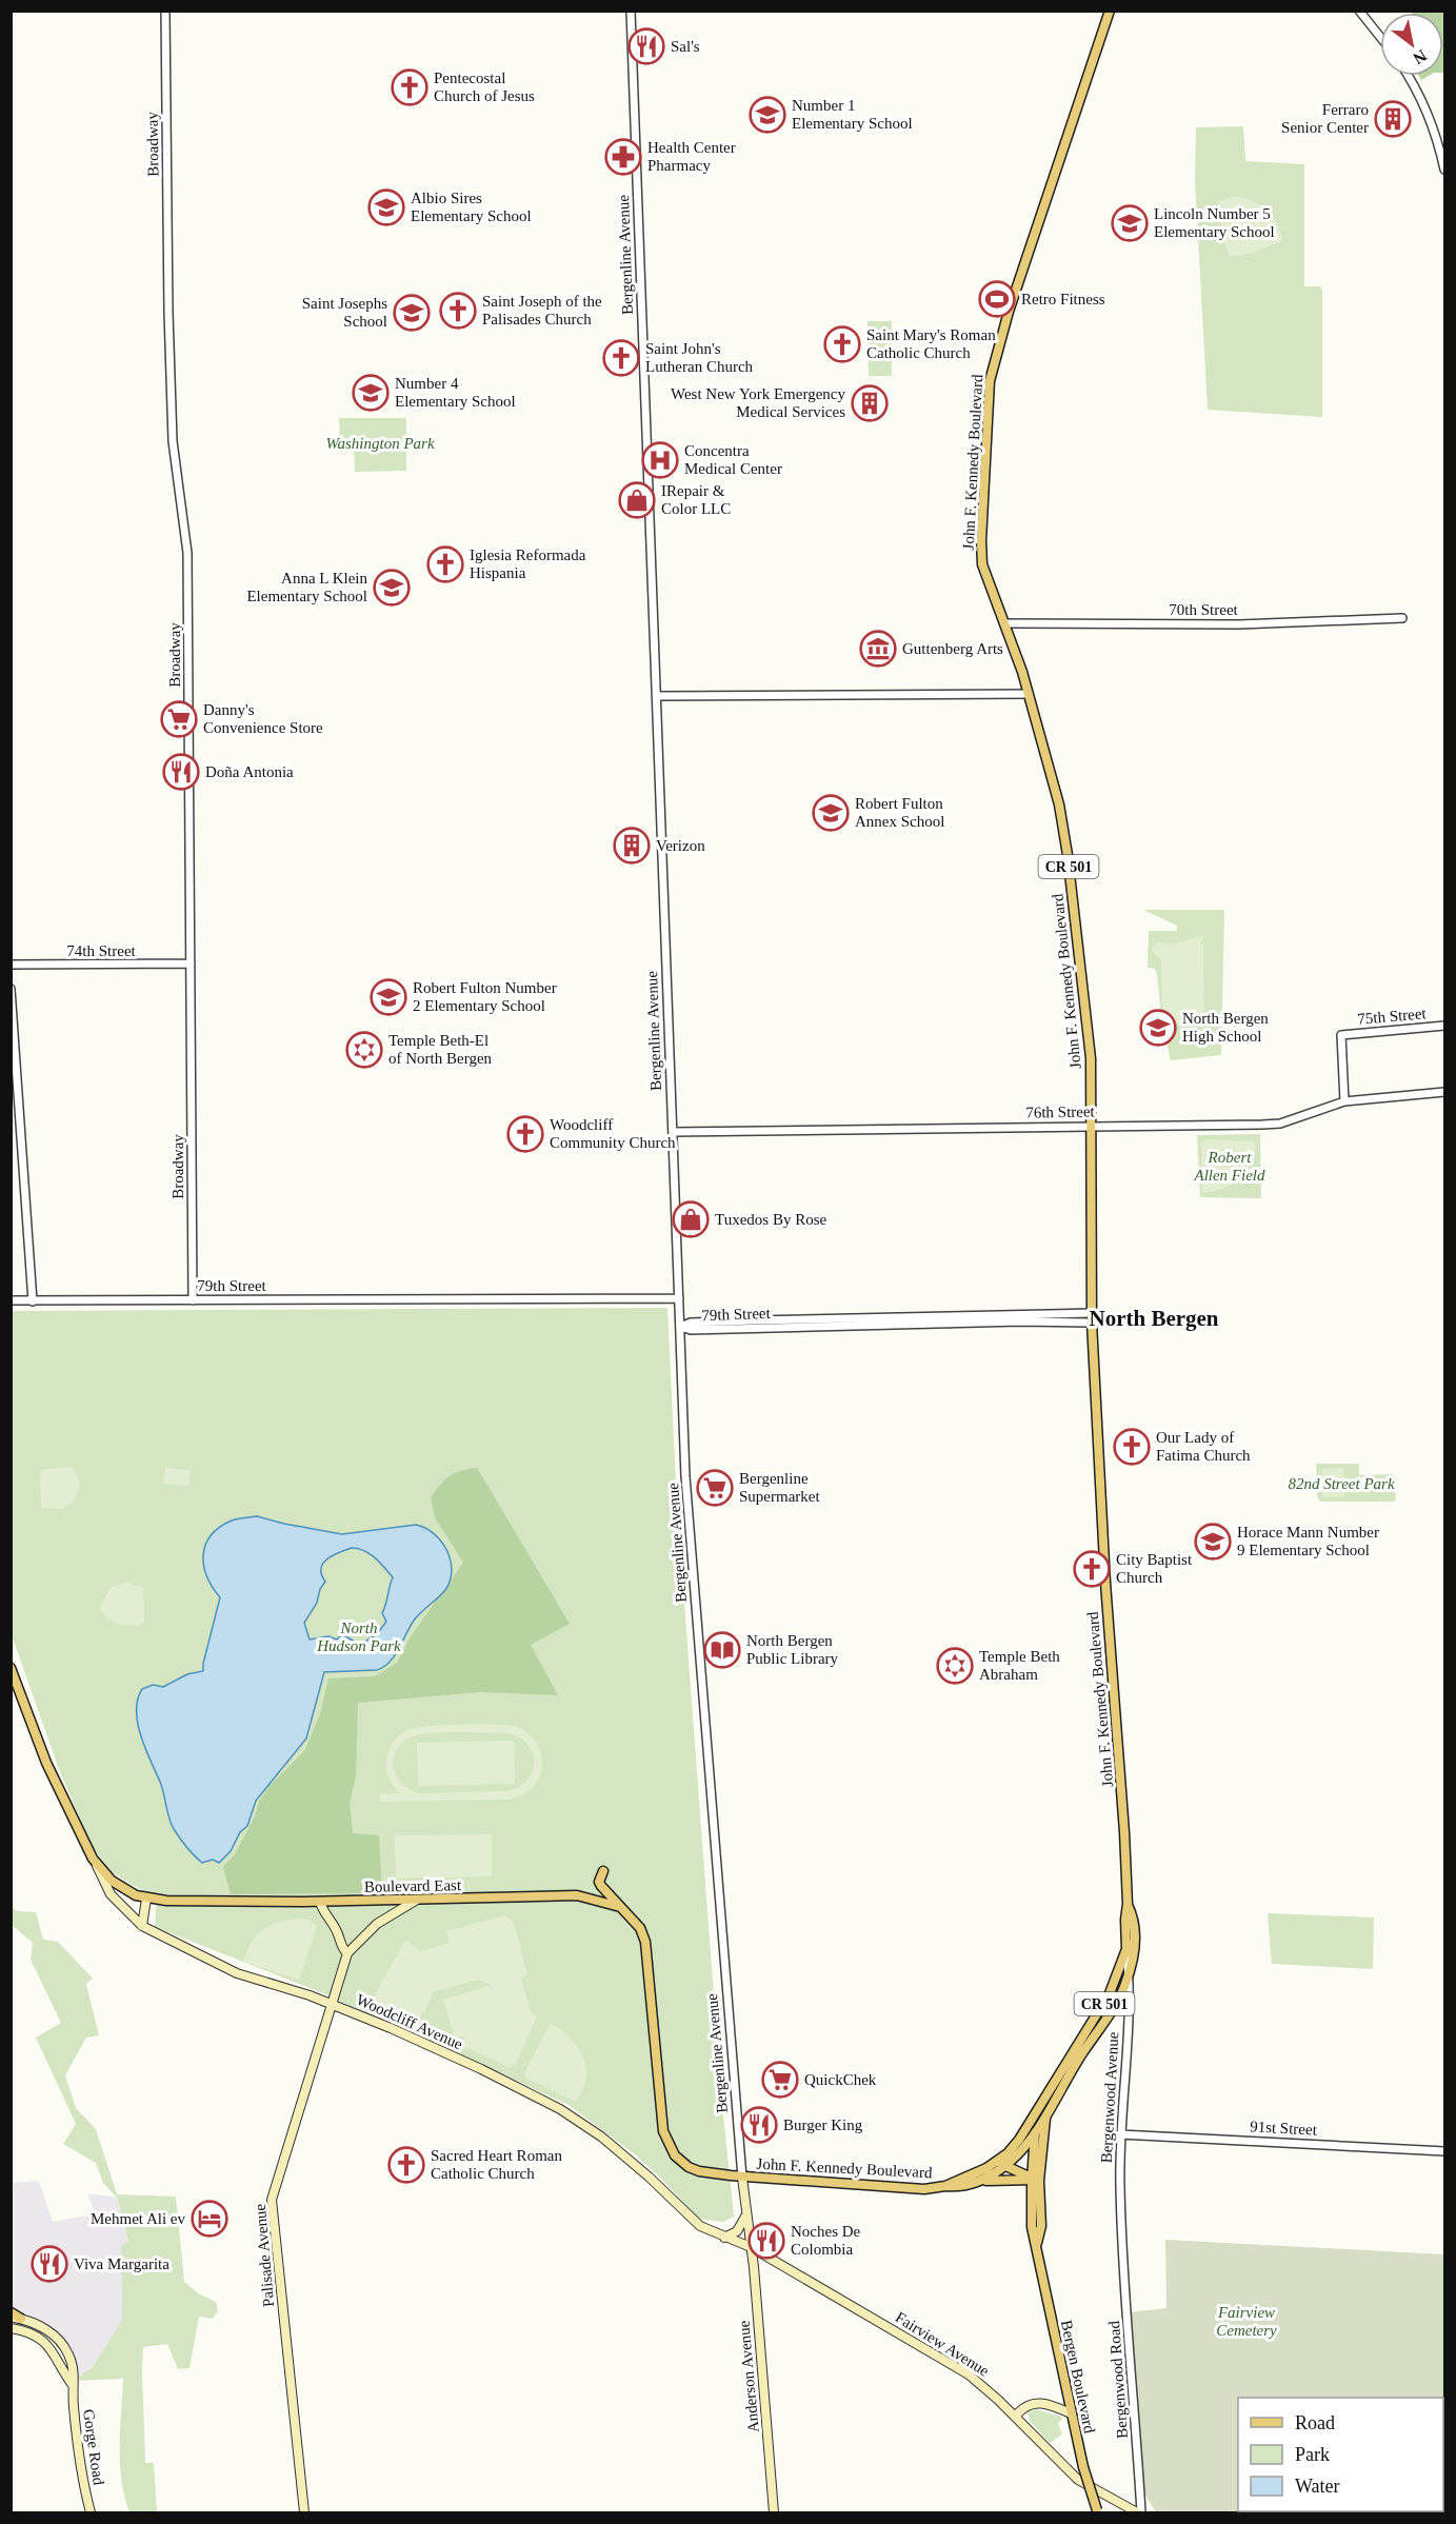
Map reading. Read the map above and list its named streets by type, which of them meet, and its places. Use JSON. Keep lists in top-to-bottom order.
{
  "streets": {
    "main road": [
      "Bergenline Avenue",
      "John F. Kennedy Boulevard",
      "CR 501",
      "Boulevard East",
      "Woodcliff Avenue",
      "Palisade Avenue",
      "Fairview Avenue",
      "Anderson Avenue",
      "Bergen Boulevard",
      "Gorge Road"
    ],
    "street": [
      "Broadway",
      "70th Street",
      "74th Street",
      "75th Street",
      "76th Street",
      "79th Street",
      "Bergenwood Avenue",
      "91st Street",
      "Bergenwood Road"
    ]
  },
  "crossings": [
    ["Broadway", "74th Street"],
    ["Broadway", "79th Street"],
    ["Bergenline Avenue", "John F. Kennedy Boulevard"],
    ["Bergenline Avenue", "76th Street"],
    ["Bergenline Avenue", "79th Street"],
    ["Bergenline Avenue", "Anderson Avenue"],
    ["John F. Kennedy Boulevard", "70th Street"],
    ["John F. Kennedy Boulevard", "76th Street"],
    ["John F. Kennedy Boulevard", "79th Street"],
    ["John F. Kennedy Boulevard", "Bergenwood Avenue"],
    ["John F. Kennedy Boulevard", "Bergen Boulevard"],
    ["75th Street", "76th Street"],
    ["Boulevard East", "Woodcliff Avenue"],
    ["Woodcliff Avenue", "Palisade Avenue"],
    ["Woodcliff Avenue", "Fairview Avenue"],
    ["Bergenwood Avenue", "91st Street"],
    ["Bergenwood Avenue", "Bergenwood Road"],
    ["Fairview Avenue", "Anderson Avenue"],
    ["Fairview Avenue", "Bergenwood Road"]
  ],
  "districts": ["North Bergen"],
  "parks": [
    "Washington Park",
    "Robert Allen Field",
    "82nd Street Park",
    "North Hudson Park",
    "Fairview Cemetery"
  ],
  "places": {
    "restaurant": [
      "Sal's",
      "Doña Antonia",
      "Burger King",
      "Noches De Colombia",
      "Viva Margarita"
    ],
    "church": [
      "Pentecostal Church of Jesus",
      "Saint Joseph of the Palisades Church",
      "Saint Mary's Roman Catholic Church",
      "Saint John's Lutheran Church",
      "Iglesia Reformada Hispania",
      "Woodcliff Community Church",
      "Our Lady of Fatima Church",
      "City Baptist Church",
      "Sacred Heart Roman Catholic Church"
    ],
    "school or university": [
      "Number 1 Elementary School",
      "Albio Sires Elementary School",
      "Lincoln Number 5 Elementary School",
      "Saint Josephs School",
      "Number 4 Elementary School",
      "Anna L Klein Elementary School",
      "Robert Fulton Annex School",
      "Robert Fulton Number 2 Elementary School",
      "North Bergen High School",
      "Horace Mann Number 9 Elementary School"
    ],
    "building": ["Ferraro Senior Center", "West New York Emergency Medical Services", "Verizon"],
    "pharmacy": ["Health Center Pharmacy"],
    "sports": ["Retro Fitness"],
    "hospital": ["Concentra Medical Center"],
    "shop": ["IRepair & Color LLC", "Tuxedos By Rose"],
    "museum": ["Guttenberg Arts"],
    "supermarket": ["Danny's Convenience Store", "Bergenline Supermarket", "QuickChek"],
    "synagogue": ["Temple Beth-El of North Bergen", "Temple Beth Abraham"],
    "library": ["North Bergen Public Library"],
    "hotel": ["Mehmet Ali ev"]
  },
  "legend": ["Road", "Park", "Water"],
  "north": "bottom right"
}
